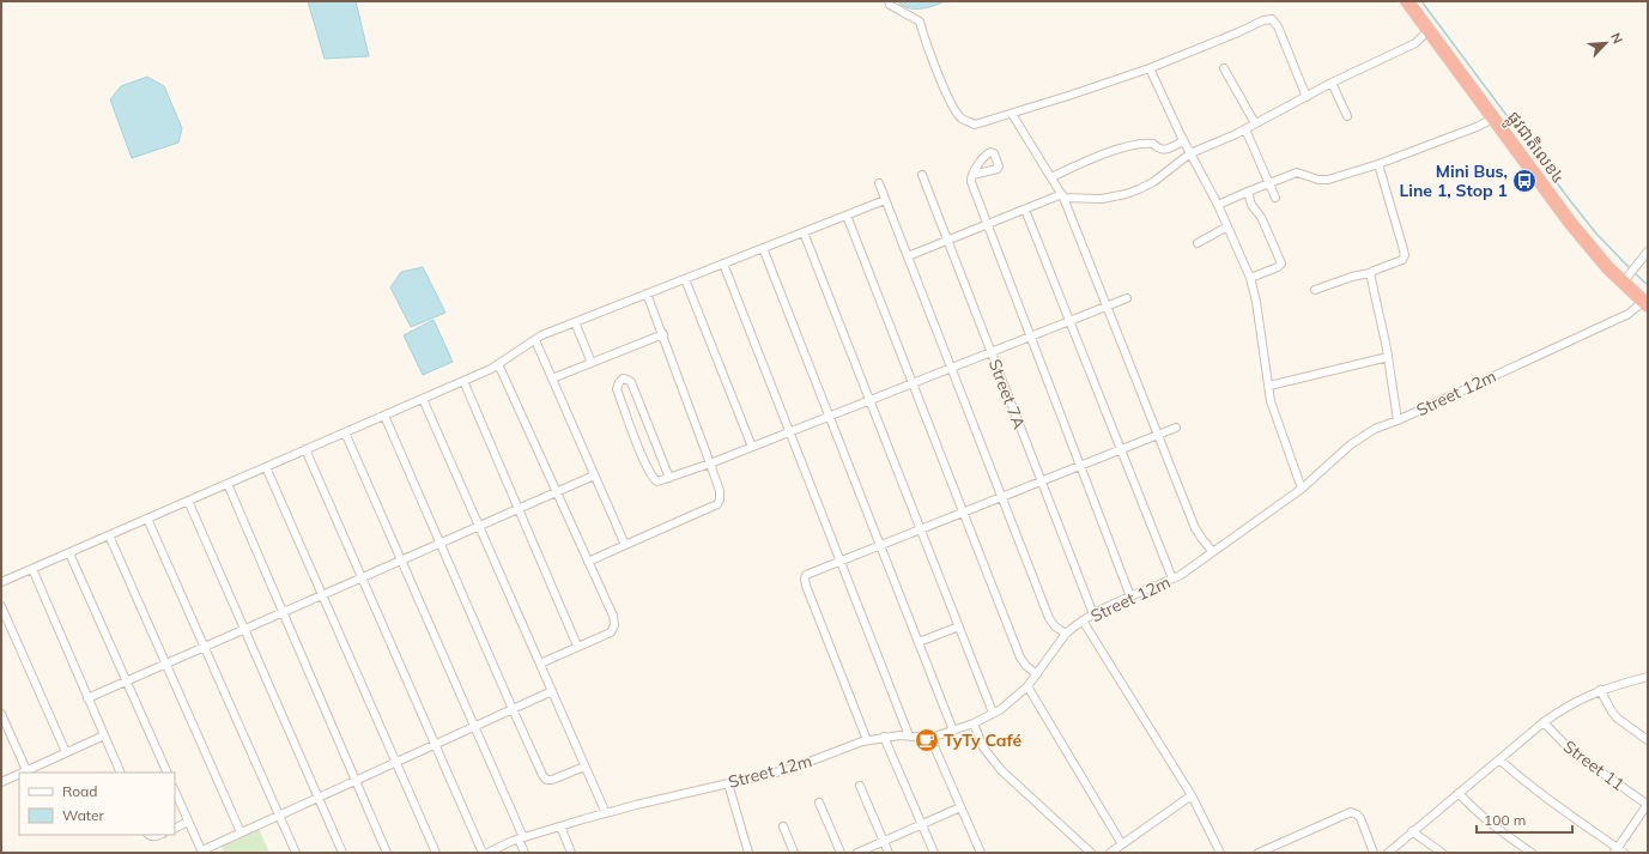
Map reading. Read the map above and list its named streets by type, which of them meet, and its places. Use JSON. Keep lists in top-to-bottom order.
{
  "streets": {
    "highway": ["ផ្លូវជាតិលេខ៤"],
    "street": ["Street 12m", "Street 7A", "Street 11"]
  },
  "crossings": [
    ["ផ្លូវជាតិលេខ៤", "Street 12m"],
    ["Street 12m", "Street 7A"]
  ],
  "places": {
    "bus stop": ["Mini Bus, Line 1, Stop 1"],
    "cafe": ["TyTy Café"]
  },
  "legend": ["Road", "Water"],
  "scale_bar": "100 m",
  "north": "top right"
}
